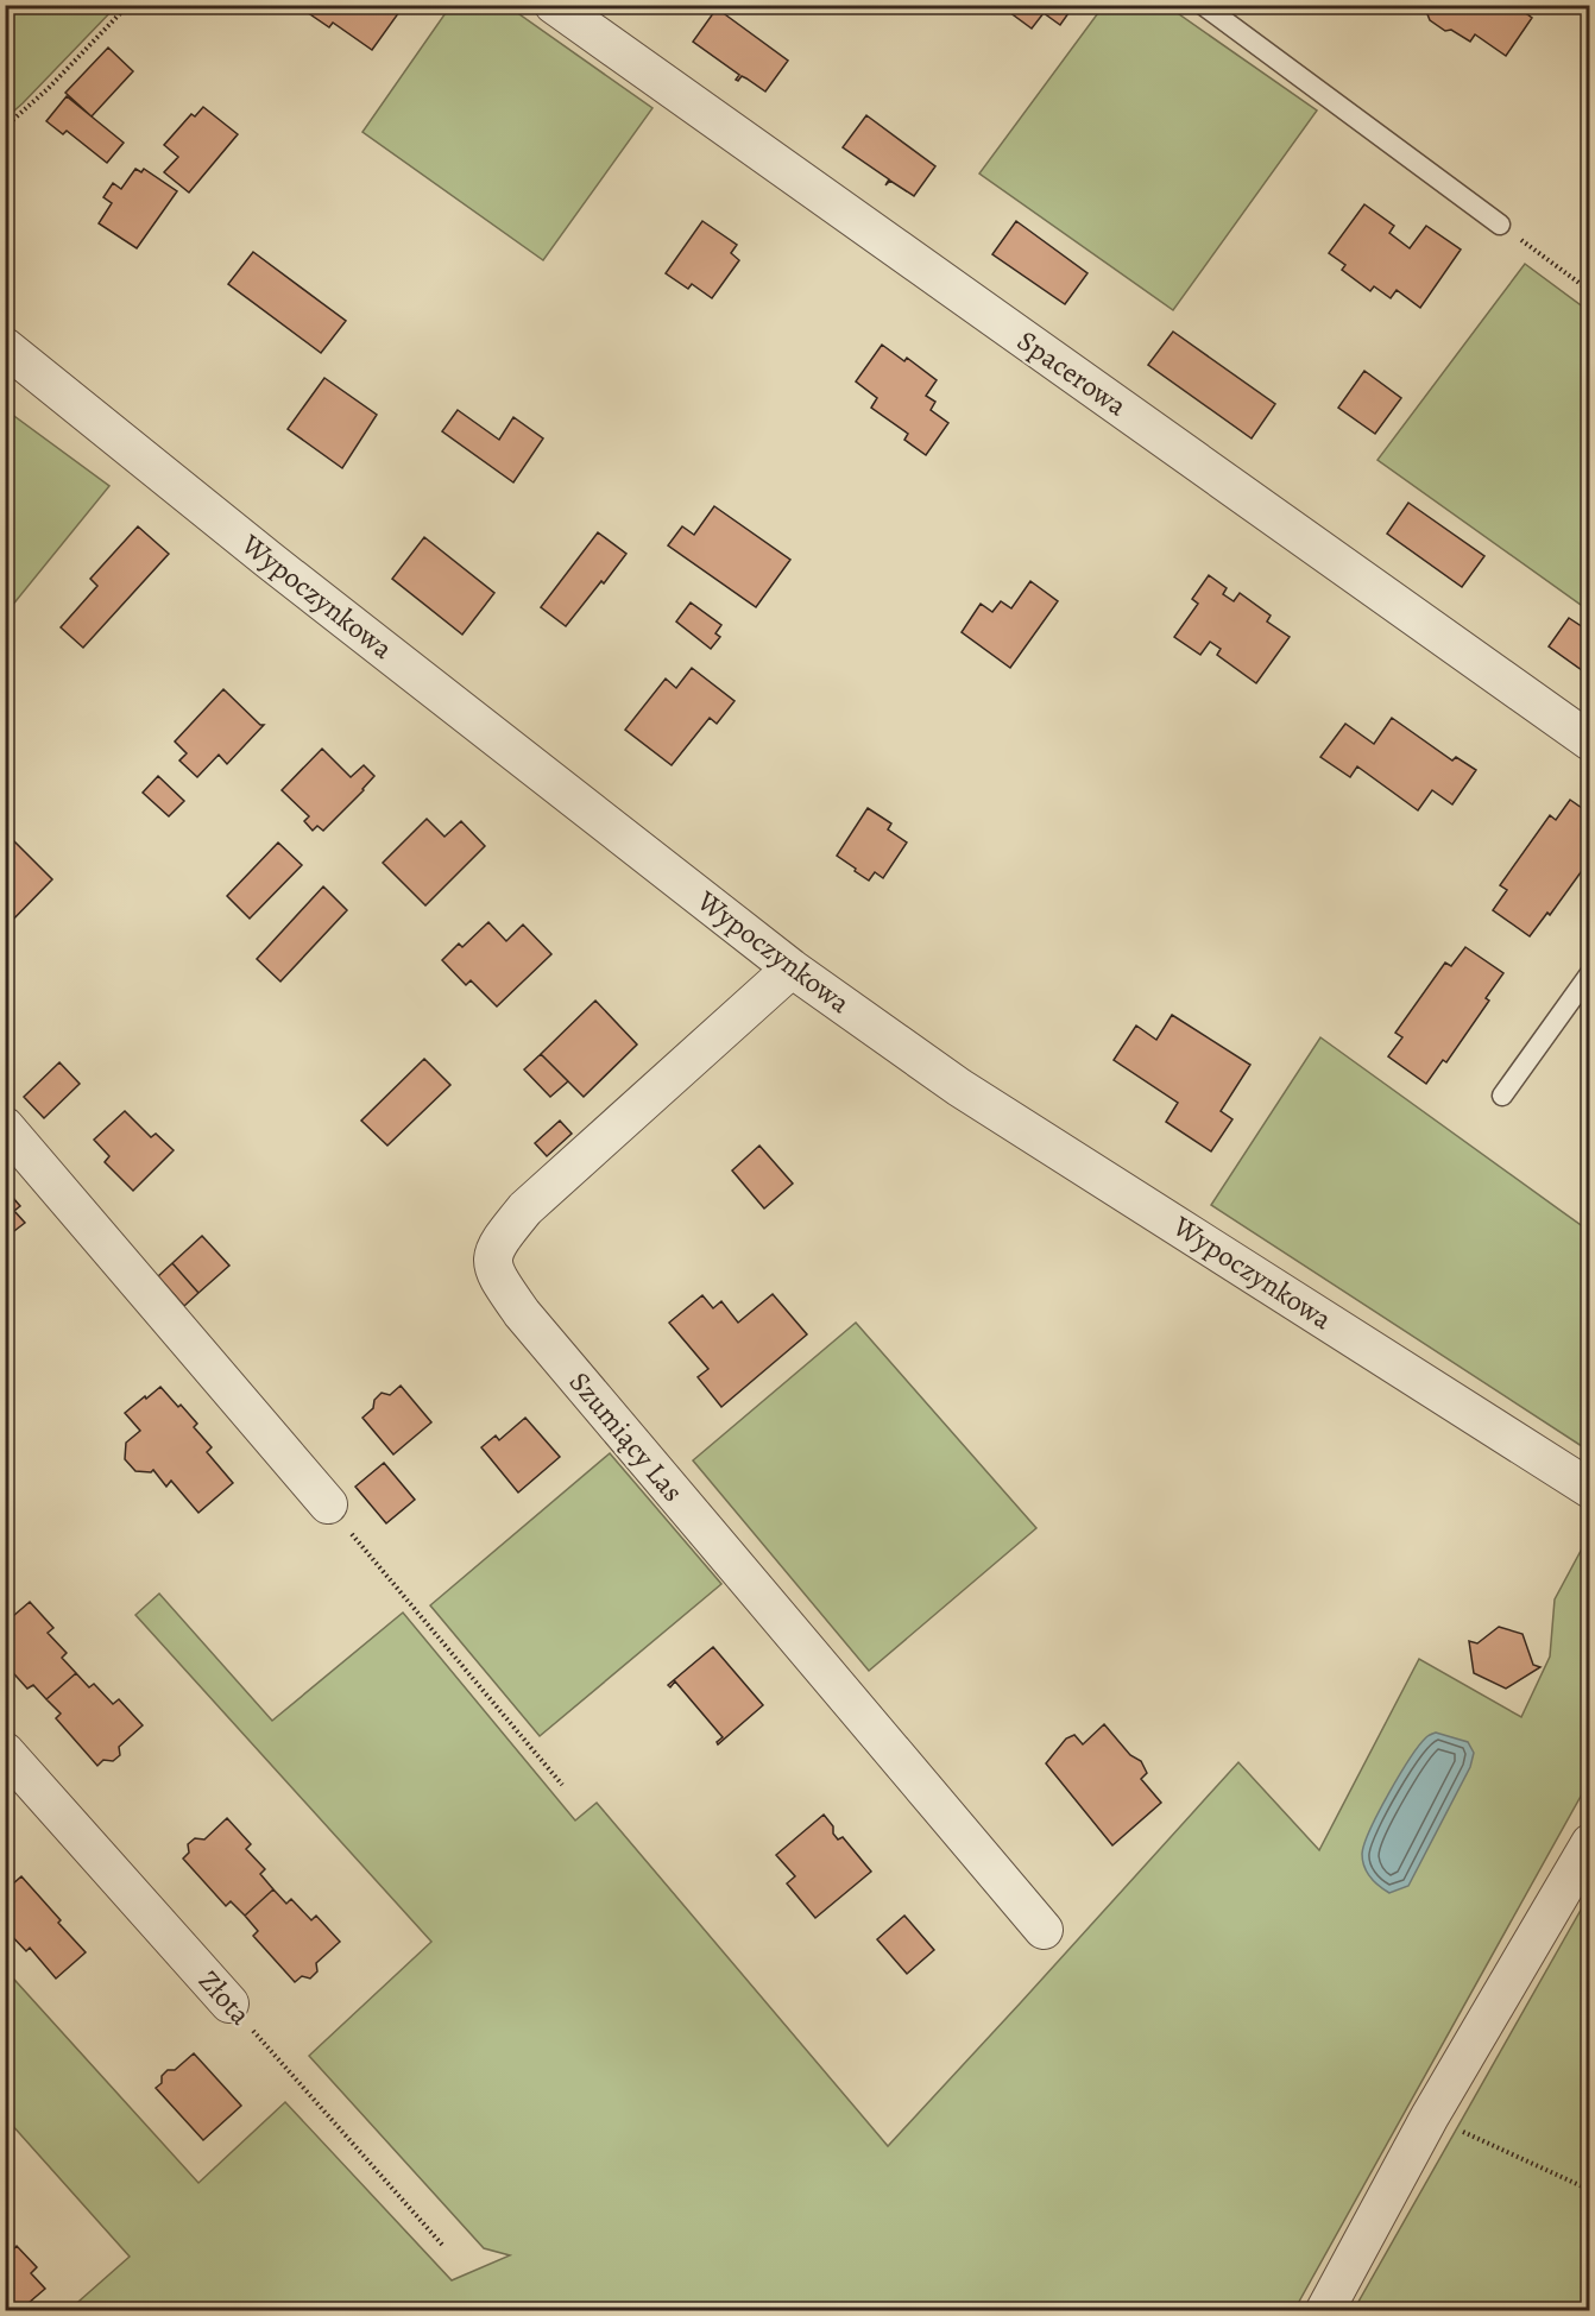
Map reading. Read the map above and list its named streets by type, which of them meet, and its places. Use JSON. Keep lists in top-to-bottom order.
{
  "streets": {
    "street": [
      "Spacerowa",
      "Wypoczynkowa",
      "Szumiący Las",
      "Złota"
    ]
  },
  "crossings": [
    ["Wypoczynkowa", "Szumiący Las"]
  ]
}
